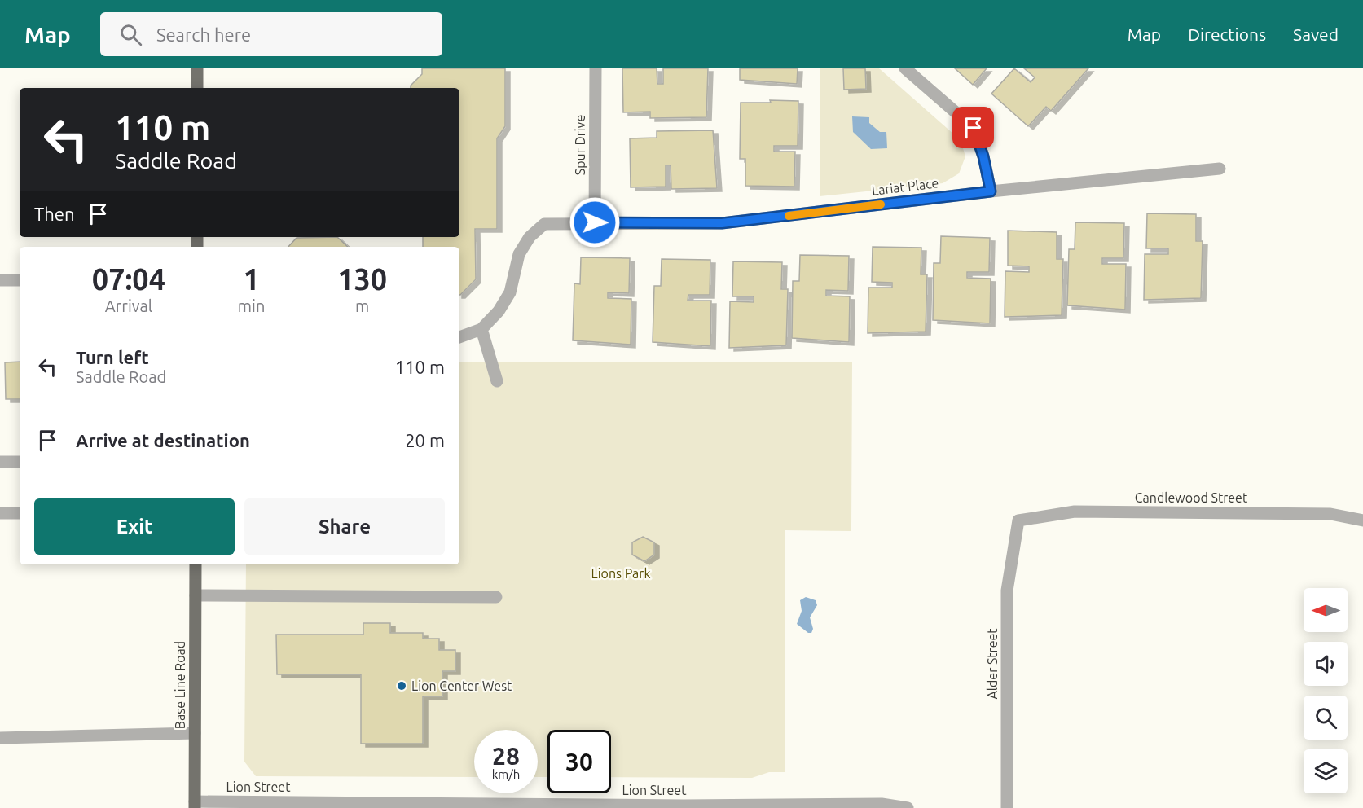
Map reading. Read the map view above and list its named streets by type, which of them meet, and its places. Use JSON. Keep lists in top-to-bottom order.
{
  "streets": {
    "main road": ["Base Line Road"],
    "street": [
      "Spur Drive",
      "Lariat Place",
      "Candlewood Street",
      "Alder Street",
      "Lion Street"
    ]
  },
  "crossings": [
    ["Spur Drive", "Lariat Place"],
    ["Candlewood Street", "Alder Street"],
    ["Base Line Road", "Lion Street"]
  ],
  "parks": ["Lions Park"],
  "places": ["Lion Center West"],
  "north": "left",
  "page": {
    "header": "Map",
    "search": "Search here",
    "nav": ["Map", "Directions", "Saved"],
    "turn": ["110 m", "Saddle Road"],
    "then": "Then",
    "eta": [
      "07:04",
      "Arrival",
      "1",
      "min",
      "130",
      "m"
    ],
    "list": [
      {
        "name": "Turn left",
        "note": "Saddle Road",
        "value": "110 m"
      },
      {
        "name": "Arrive at destination",
        "value": "20 m"
      }
    ],
    "buttons": ["Exit", "Share"],
    "speed": "28 km/h",
    "limit": "30"
  }
}
